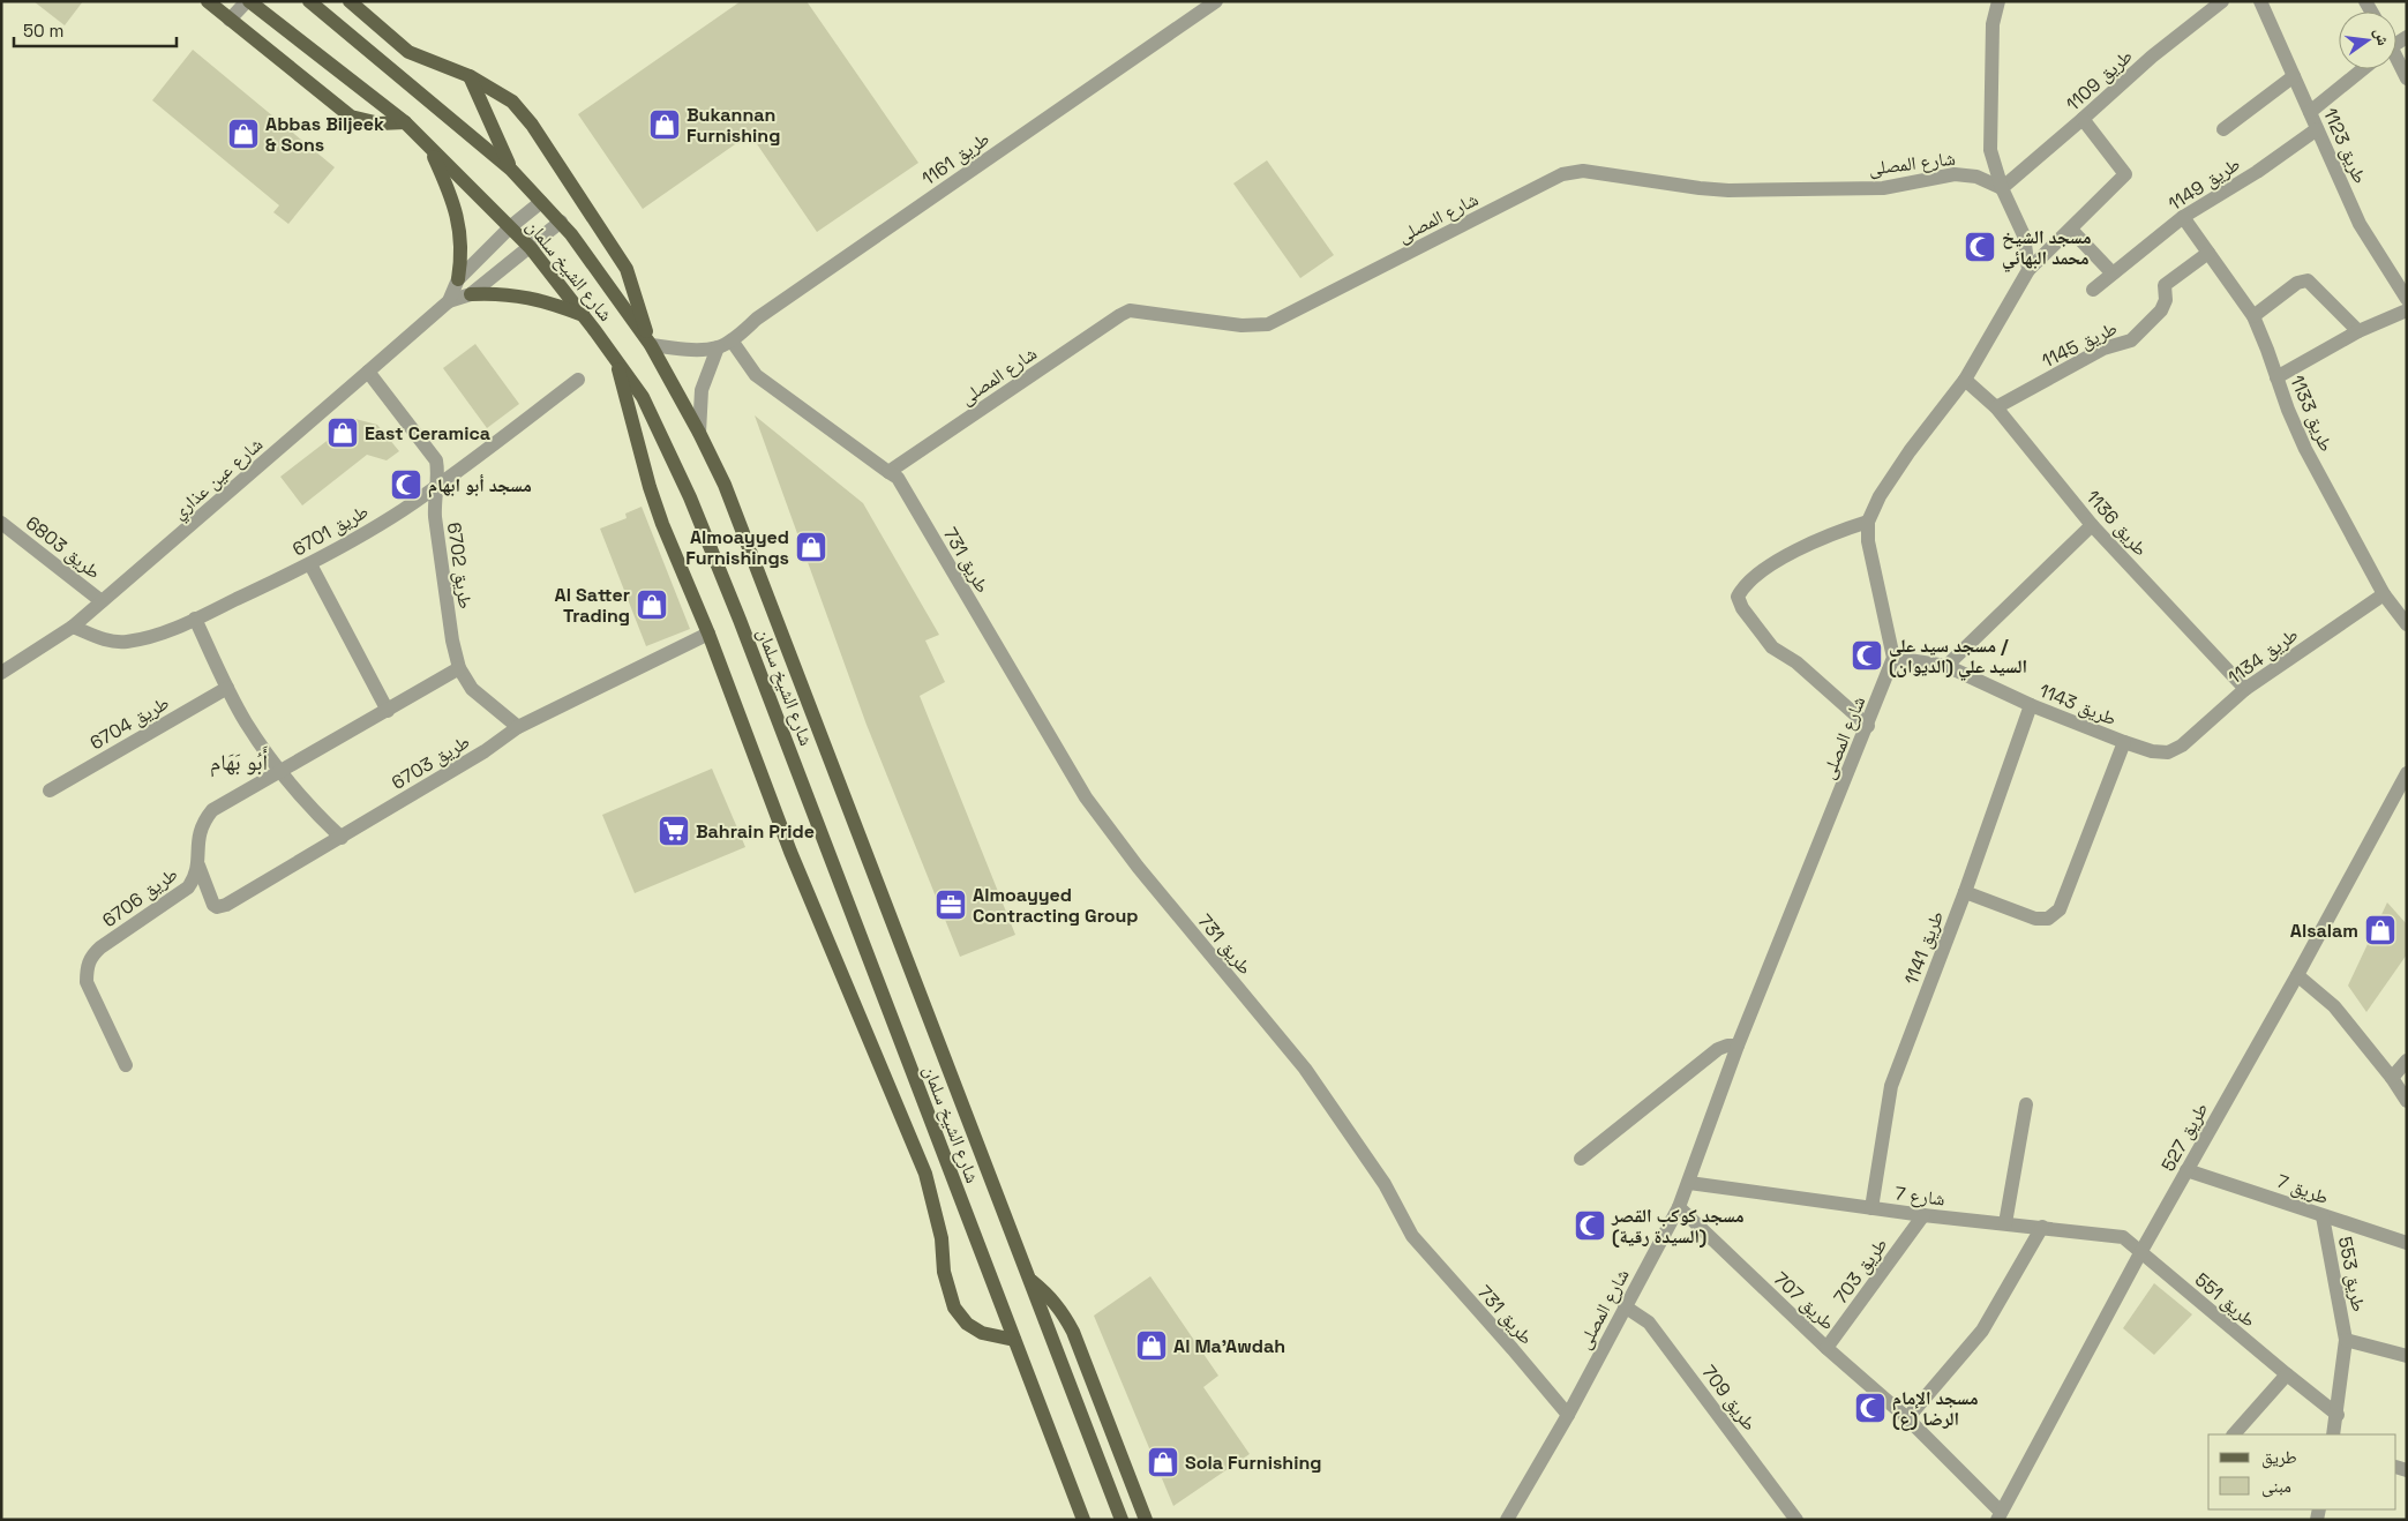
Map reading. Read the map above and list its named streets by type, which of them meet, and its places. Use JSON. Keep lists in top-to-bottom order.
{
  "streets": {
    "main road": ["شارع الشيخ سلمان"],
    "street": [
      "طريق 1109",
      "طريق 1123",
      "طريق 1161",
      "شارع المصلى",
      "طريق 1149",
      "طريق 1145",
      "طريق 1133",
      "شارع عين عذاري",
      "طريق 1136",
      "طريق 6701",
      "طريق 6803",
      "طريق 731",
      "طريق 6702",
      "طريق 1134",
      "طريق 1143",
      "طريق 6704",
      "طريق 6703",
      "طريق 6706",
      "طريق 1141",
      "طريق 527",
      "طريق 7",
      "شارع 7",
      "طريق 703",
      "طريق 553",
      "طريق 551",
      "طريق 707",
      "طريق 709"
    ]
  },
  "crossings": [
    ["طريق 1109", "شارع المصلى"],
    ["طريق 1123", "طريق 1149"],
    ["شارع المصلى", "طريق 731"],
    ["شارع المصلى", "طريق 1143"],
    ["شارع المصلى", "شارع 7"],
    ["شارع المصلى", "طريق 707"],
    ["شارع المصلى", "طريق 709"],
    ["طريق 1149", "طريق 1133"],
    ["شارع الشيخ سلمان", "شارع عين عذاري"],
    ["طريق 1145", "طريق 1133"],
    ["طريق 1145", "طريق 1136"],
    ["طريق 1133", "طريق 1134"],
    ["شارع عين عذاري", "طريق 6701"],
    ["شارع عين عذاري", "طريق 6803"],
    ["شارع عين عذاري", "طريق 6702"],
    ["طريق 1136", "طريق 1134"],
    ["طريق 6701", "طريق 6702"],
    ["طريق 6702", "طريق 6703"],
    ["طريق 6702", "طريق 6706"],
    ["طريق 1134", "طريق 1143"],
    ["طريق 1143", "طريق 1141"],
    ["طريق 6703", "طريق 6706"],
    ["طريق 1141", "شارع 7"],
    ["طريق 527", "طريق 7"],
    ["طريق 527", "شارع 7"],
    ["طريق 527", "طريق 551"],
    ["طريق 527", "طريق 707"],
    ["طريق 7", "طريق 553"],
    ["شارع 7", "طريق 703"],
    ["شارع 7", "طريق 551"],
    ["طريق 703", "طريق 707"],
    ["طريق 553", "طريق 551"]
  ],
  "districts": ["أَبُو بَهَام"],
  "places": {
    "shop": [
      "Bukannan Furnishing",
      "Abbas Biljeek & Sons",
      "East Ceramica",
      "Almoayyed Furnishings",
      "Al Satter Trading",
      "Alsalam",
      "Al Ma'Awdah",
      "Sola Furnishing"
    ],
    "mosque": [
      "مسجد الشيخ محمد البهائي",
      "مسجد أبو ابهام",
      "مسجد سيد علي / السيد علي (الديوان)",
      "مسجد كوكب القصر (السيدة رقية)",
      "مسجد الإمام الرضا (ع)"
    ],
    "supermarket": ["Bahrain Pride"],
    "office": ["Almoayyed Contracting Group"]
  },
  "legend": ["طريق", "مبنى"],
  "scale_bar": "50 m",
  "north": "right"
}
